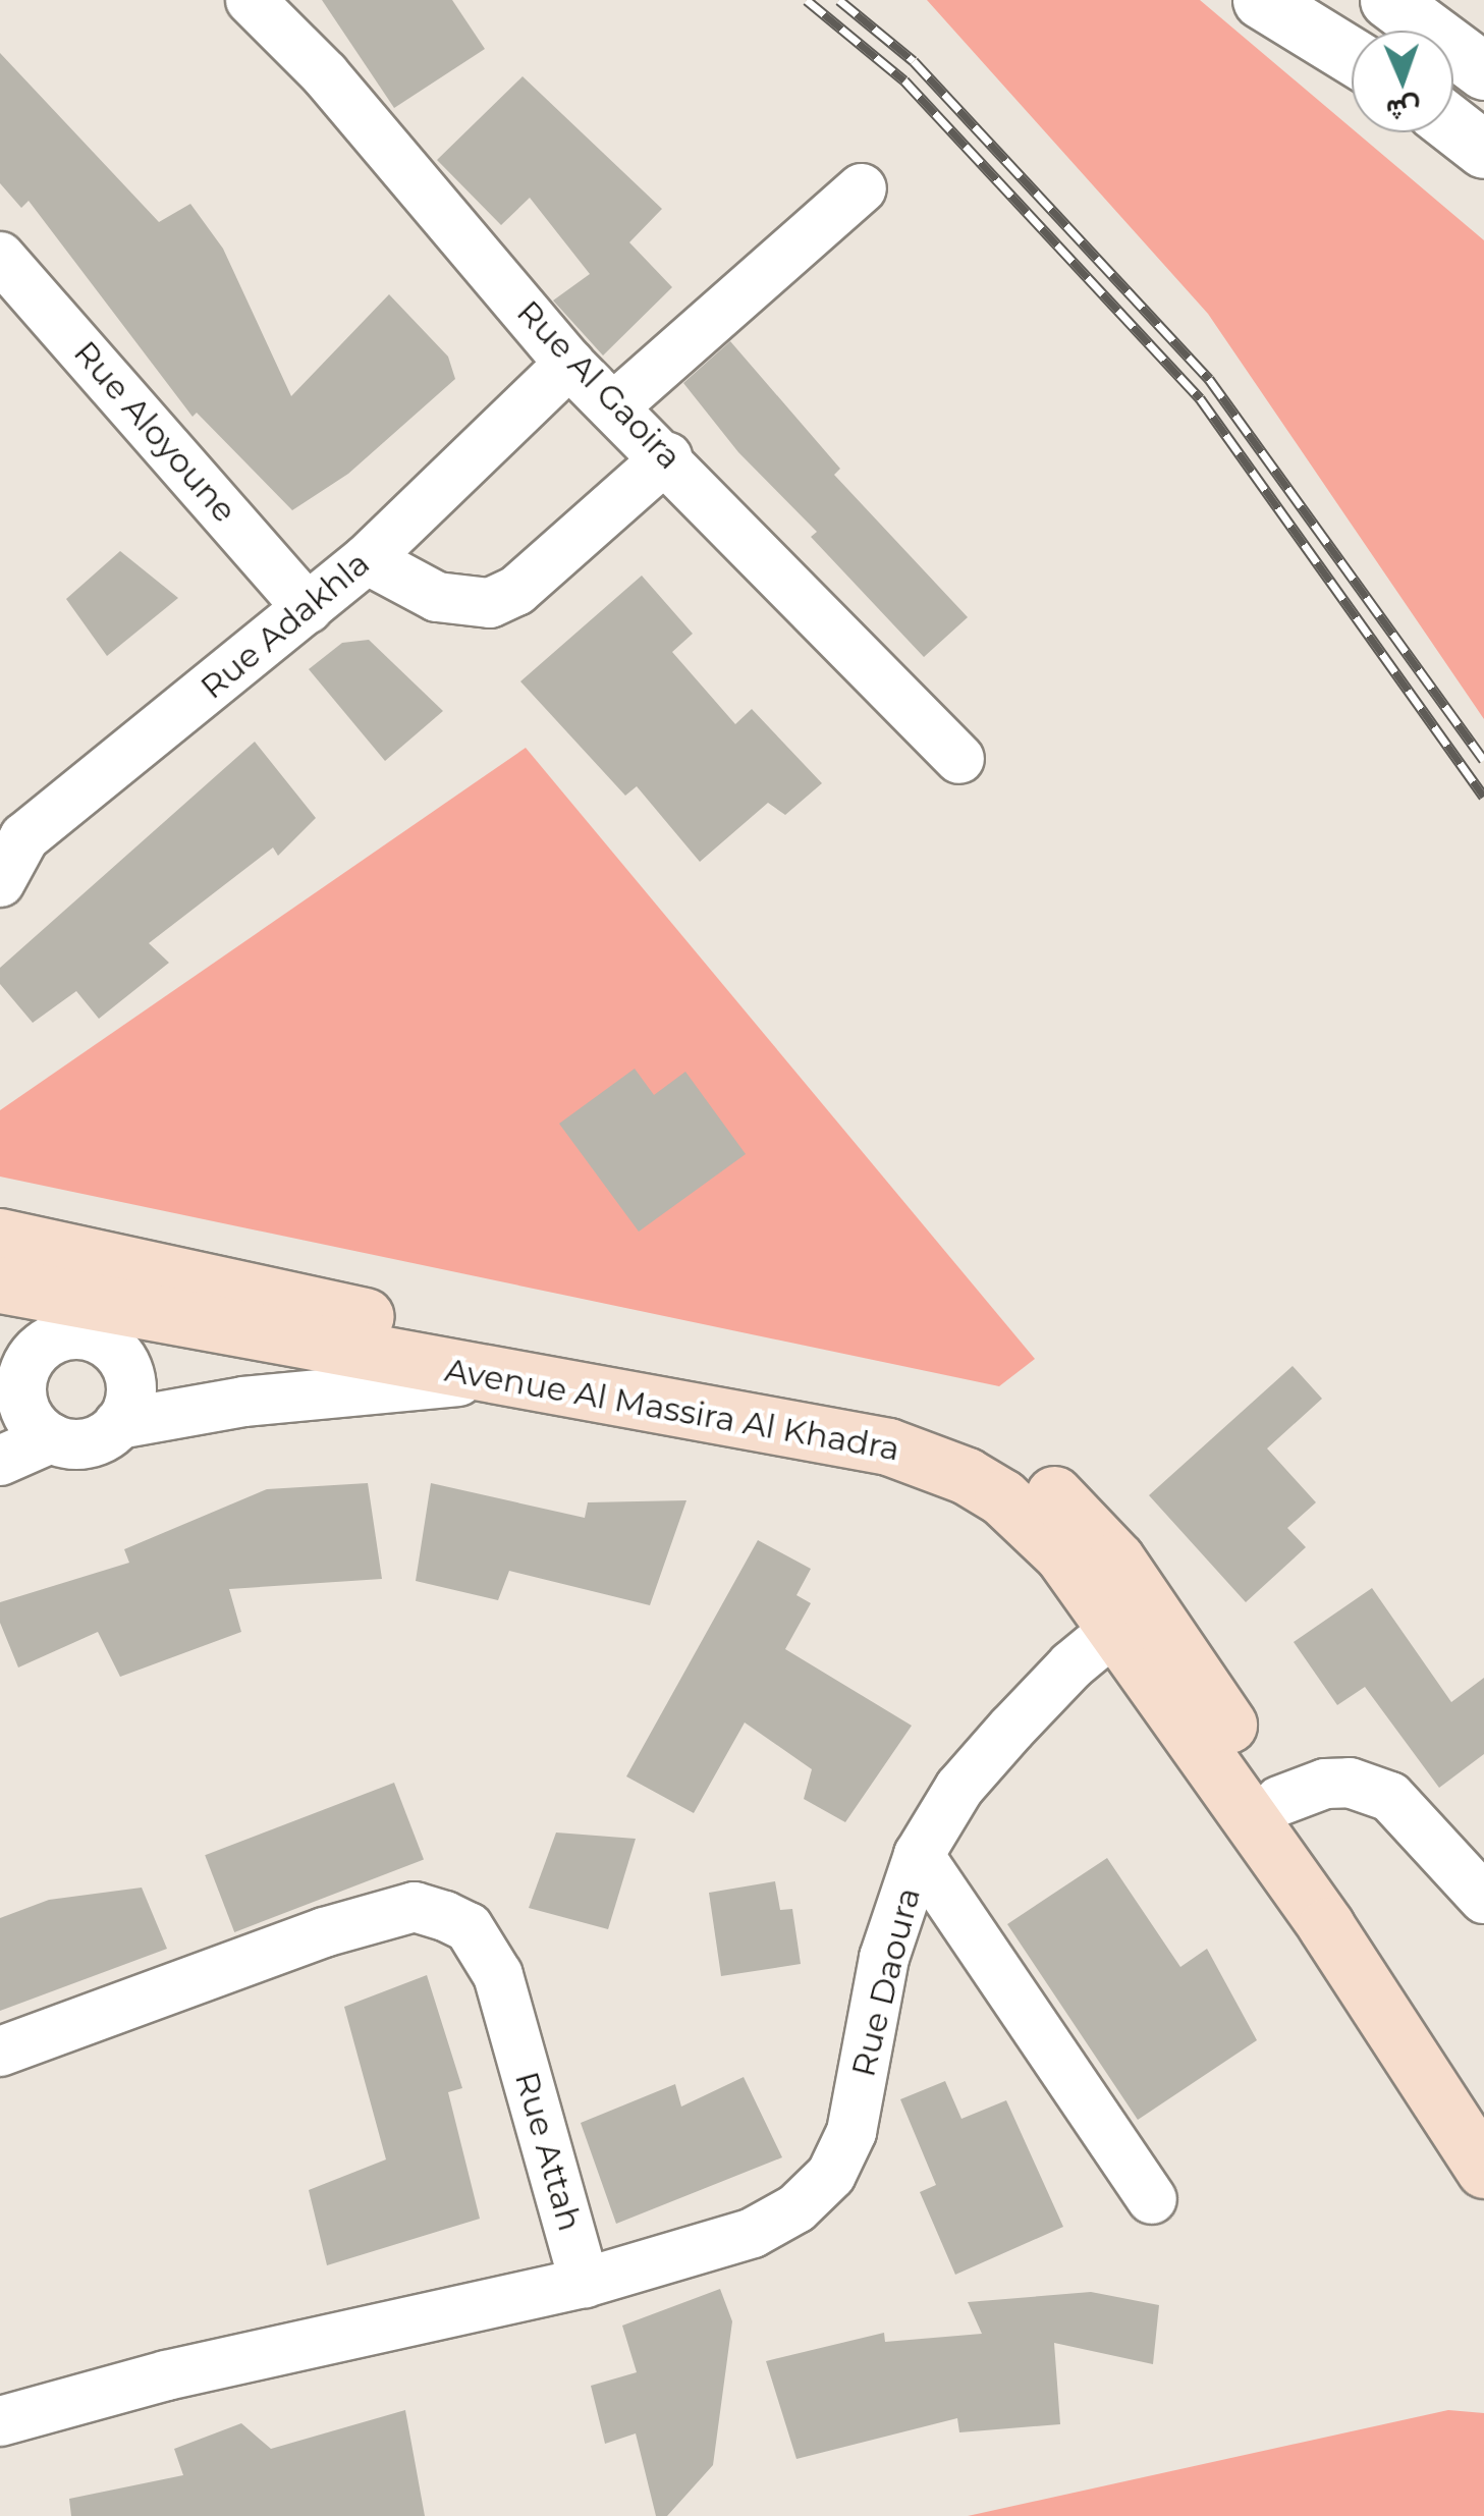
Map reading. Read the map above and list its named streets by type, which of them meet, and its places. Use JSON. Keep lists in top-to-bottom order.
{
  "streets": {
    "main road": ["Avenue Al Massira Al Khadra"],
    "street": [
      "Rue Al Gaoira",
      "Rue Aloyoune",
      "Rue Adakhla",
      "Rue Daoura",
      "Rue Attah"
    ]
  },
  "crossings": [
    ["Rue Al Gaoira", "Rue Adakhla"],
    ["Rue Aloyoune", "Rue Adakhla"],
    ["Avenue Al Massira Al Khadra", "Rue Daoura"],
    ["Rue Daoura", "Rue Attah"]
  ],
  "north": "bottom"
}
